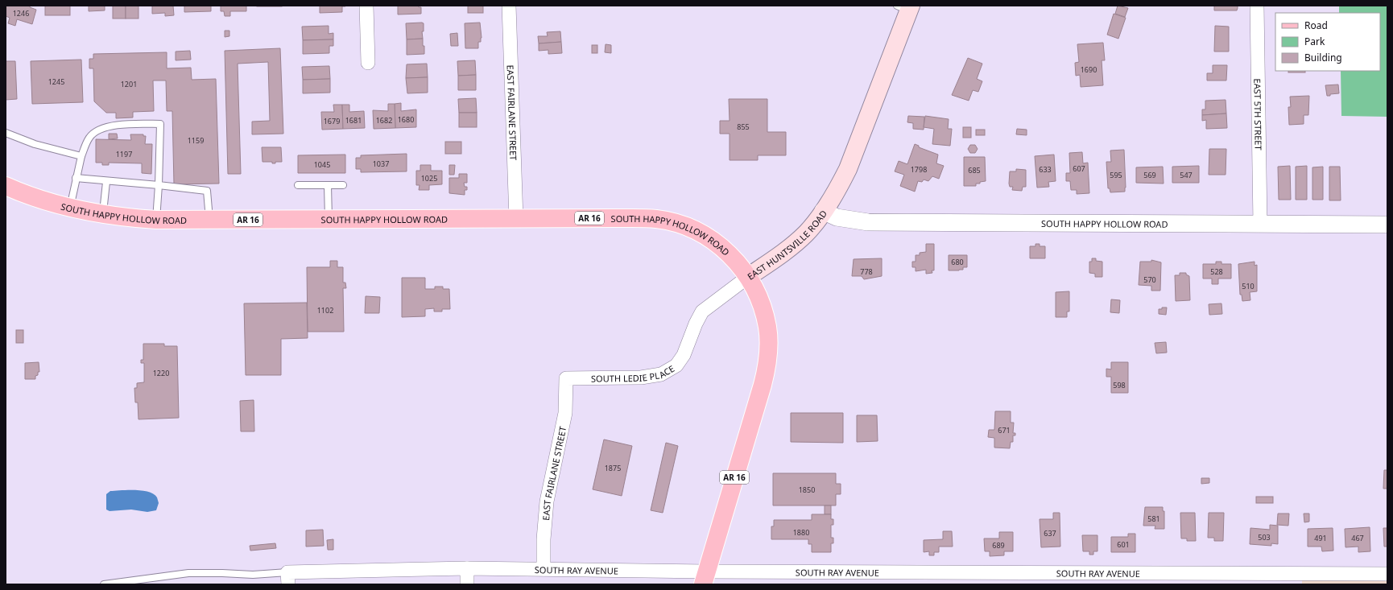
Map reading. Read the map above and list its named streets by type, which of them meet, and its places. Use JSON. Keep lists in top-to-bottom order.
{
  "streets": {
    "main road": ["SOUTH HAPPY HOLLOW ROAD", "AR 16", "EAST HUNTSVILLE ROAD"],
    "street": [
      "EAST FAIRLANE STREET",
      "EAST 5TH STREET",
      "SOUTH LEDIE PLACE",
      "SOUTH RAY AVENUE"
    ]
  },
  "crossings": [
    ["EAST FAIRLANE STREET", "SOUTH HAPPY HOLLOW ROAD"],
    ["EAST FAIRLANE STREET", "SOUTH LEDIE PLACE"],
    ["EAST FAIRLANE STREET", "SOUTH RAY AVENUE"],
    ["EAST 5TH STREET", "SOUTH HAPPY HOLLOW ROAD"],
    ["SOUTH HAPPY HOLLOW ROAD", "EAST HUNTSVILLE ROAD"],
    ["SOUTH HAPPY HOLLOW ROAD", "SOUTH LEDIE PLACE"],
    ["EAST HUNTSVILLE ROAD", "SOUTH LEDIE PLACE"],
    ["EAST HUNTSVILLE ROAD", "SOUTH RAY AVENUE"]
  ],
  "house_numbers": [
    "1246",
    "1690",
    "1245",
    "1201",
    "1680",
    "1681",
    "1682",
    "1679",
    "855",
    "1159",
    "1197",
    "1037",
    "1045",
    "607",
    "1798",
    "633",
    "685",
    "595",
    "569",
    "547",
    "1025",
    "680",
    "778",
    "528",
    "570",
    "510",
    "1102",
    "1220",
    "598",
    "671",
    "1875",
    "1850",
    "581",
    "1880",
    "637",
    "503",
    "491",
    "467",
    "601",
    "689"
  ],
  "legend": ["Road", "Park", "Building"]
}
